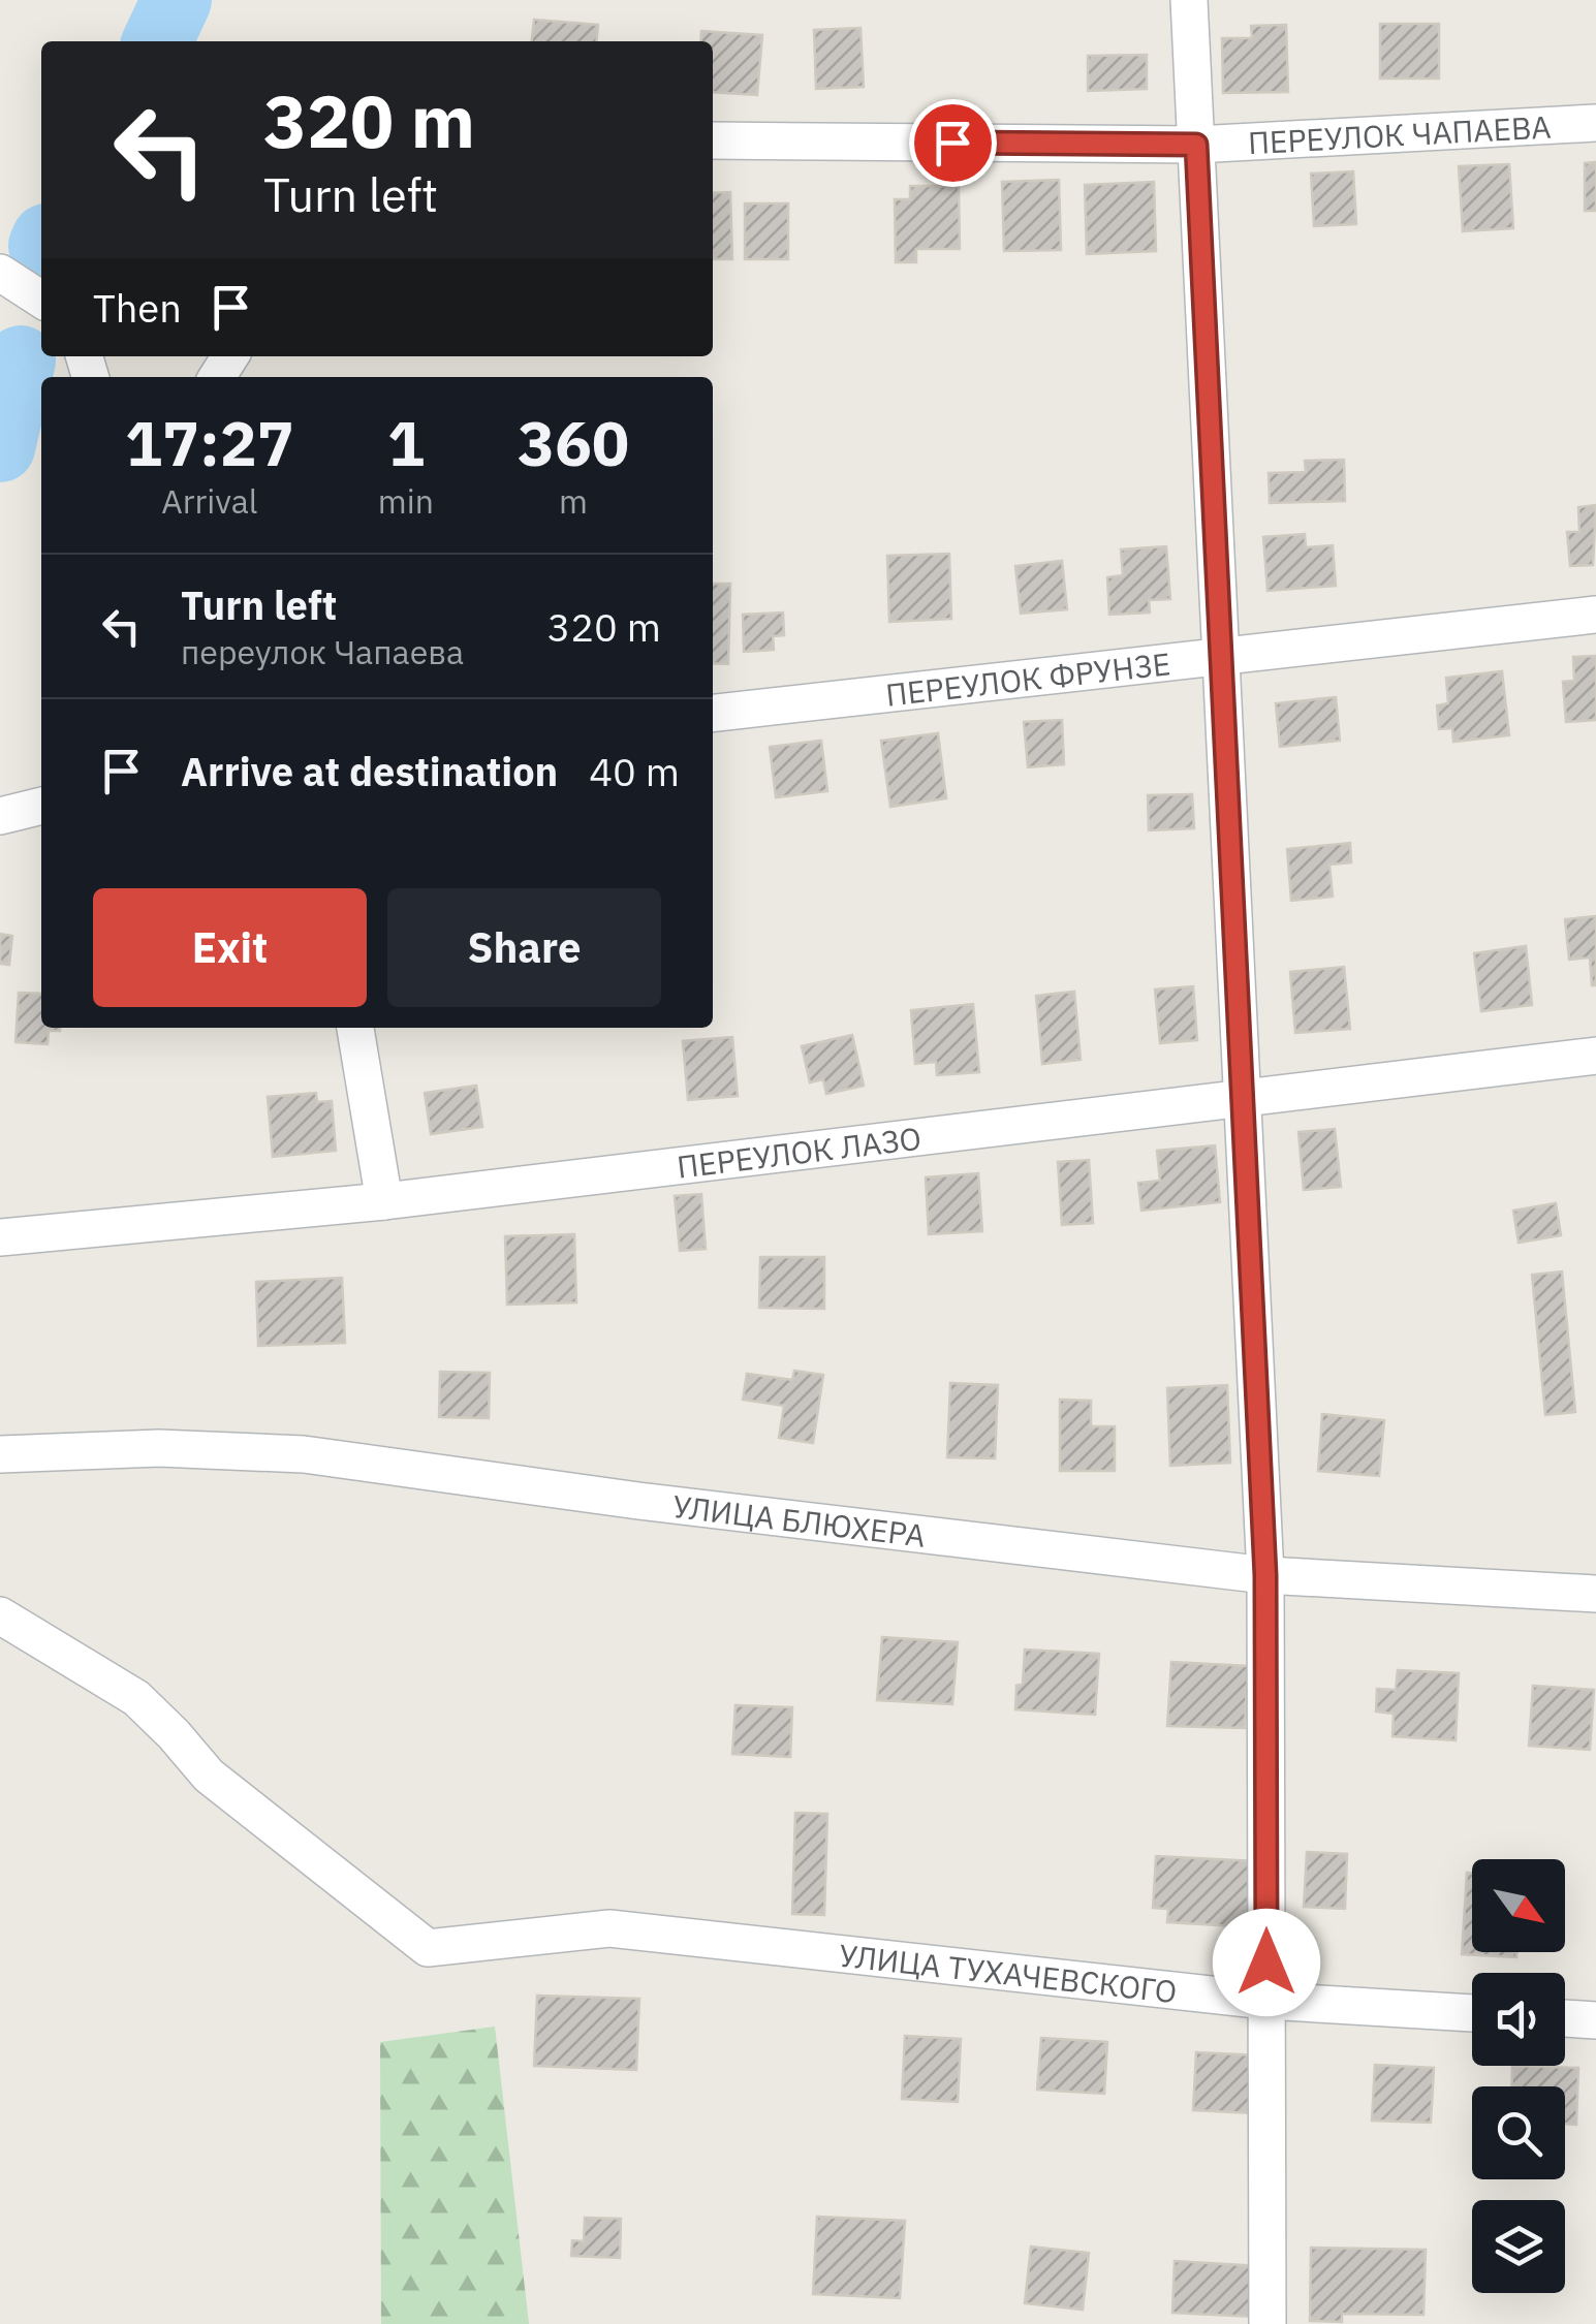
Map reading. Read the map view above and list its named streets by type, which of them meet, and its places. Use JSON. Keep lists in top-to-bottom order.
{
  "streets": {
    "street": [
      "ПЕРЕУЛОК ЧАПАЕВА",
      "ПЕРЕУЛОК ФРУНЗЕ",
      "ПЕРЕУЛОК ЛАЗО",
      "УЛИЦА БЛЮХЕРА",
      "УЛИЦА ТУХАЧЕВСКОГО"
    ]
  },
  "north": "bottom right",
  "page": {
    "turn": ["320 m", "Turn left"],
    "then": "Then",
    "eta": [
      "17:27",
      "Arrival",
      "1",
      "min",
      "360",
      "m"
    ],
    "list": [
      {
        "name": "Turn left",
        "note": "переулок Чапаева",
        "value": "320 m"
      },
      {
        "name": "Arrive at destination",
        "value": "40 m"
      }
    ],
    "buttons": ["Exit", "Share"]
  }
}
